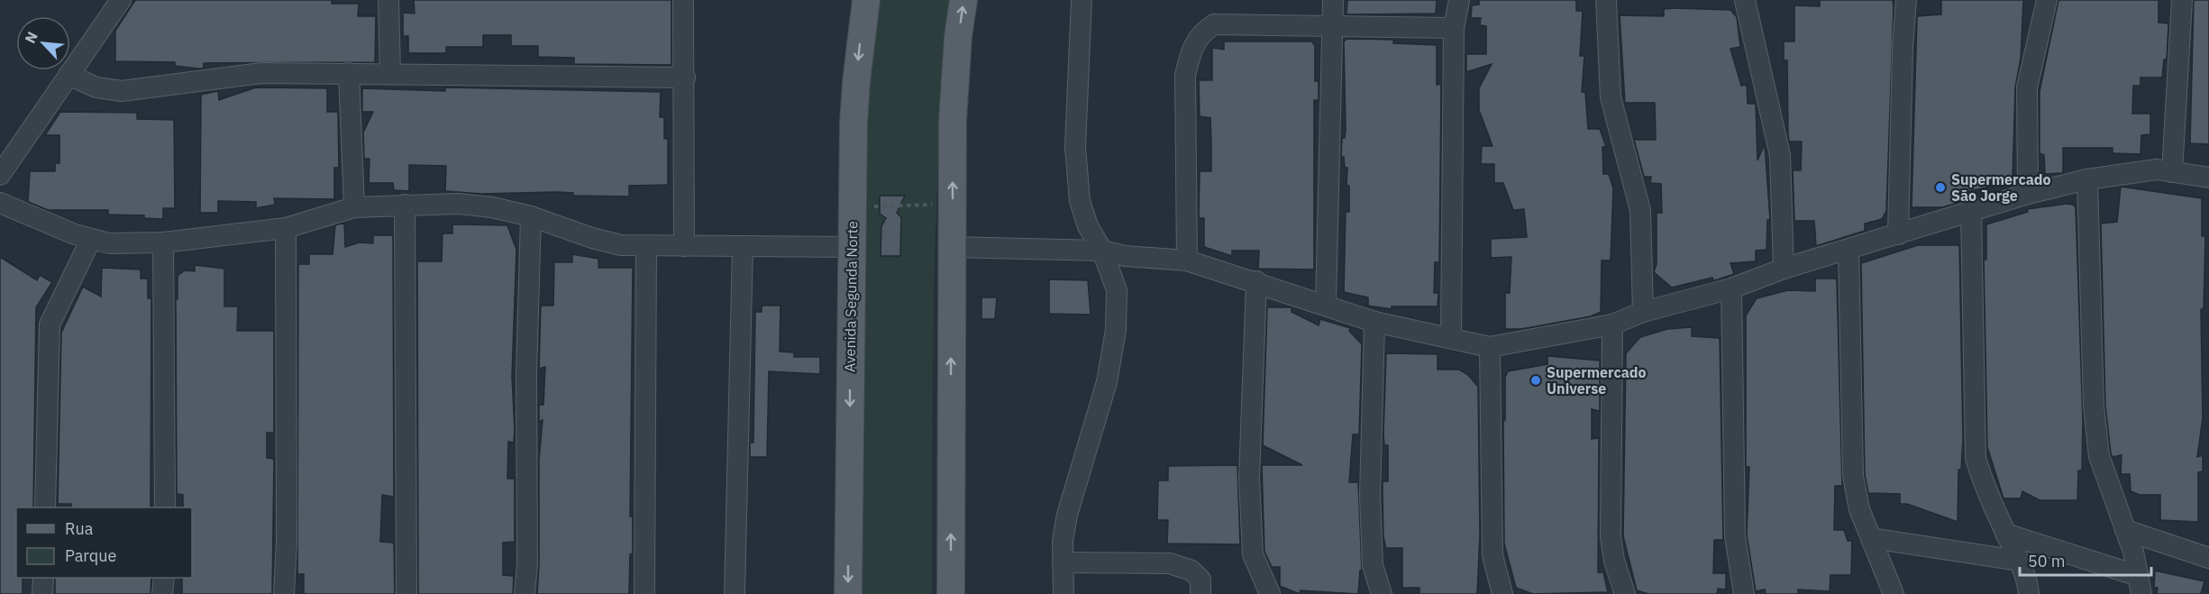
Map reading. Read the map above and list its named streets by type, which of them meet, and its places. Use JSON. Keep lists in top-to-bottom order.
{
  "streets": {
    "main road": ["Avenida Segunda Norte"]
  },
  "places": ["Supermercado São Jorge", "Supermercado Universe"],
  "legend": ["Rua", "Parque"],
  "scale_bar": "50 m",
  "north": "top left"
}
